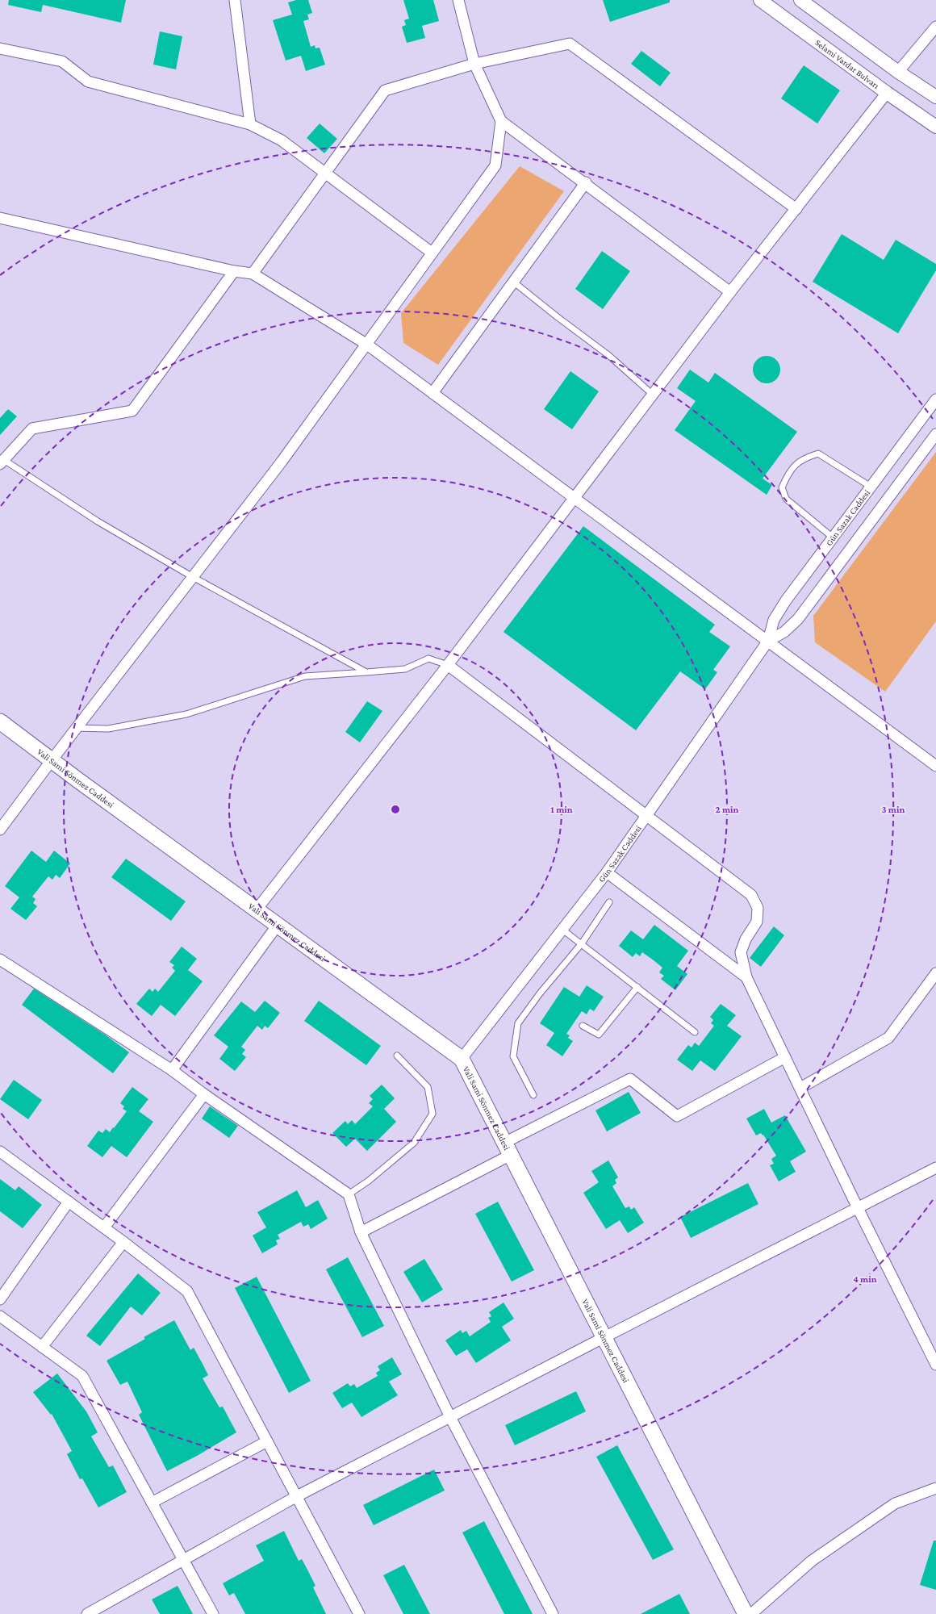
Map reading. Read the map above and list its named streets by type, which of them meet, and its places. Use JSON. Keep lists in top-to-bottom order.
{
  "streets": {
    "main road": ["Vali Sami Sönmez Caddesi"],
    "street": ["Selami Vardar Bulvarı", "Gün Sazak Caddesi"]
  },
  "crossings": [
    ["Gün Sazak Caddesi", "Vali Sami Sönmez Caddesi"]
  ],
  "rings": [
    "1 min",
    "2 min",
    "3 min",
    "4 min"
  ]
}
